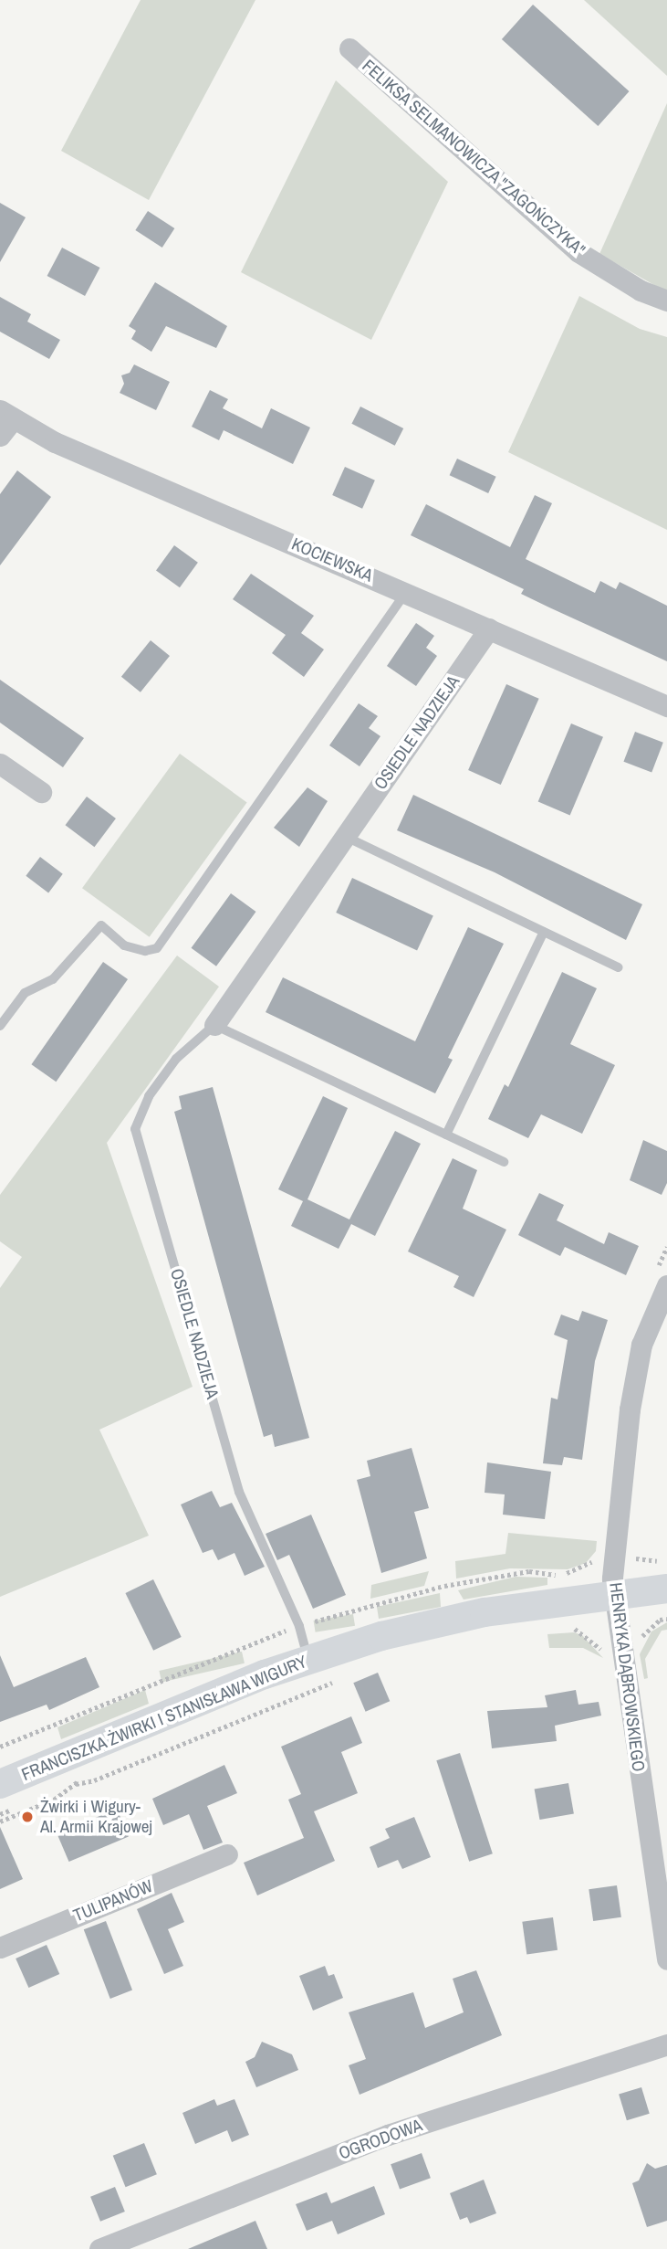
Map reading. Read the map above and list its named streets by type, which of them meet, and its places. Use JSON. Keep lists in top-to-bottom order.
{
  "streets": {
    "main road": ["FRANCISZKA ŻWIRKI I STANISŁAWA WIGURY"],
    "street": [
      "FELIKSA SELMANOWICZA \"ZAGOŃCZYKA\"",
      "KOCIEWSKA",
      "OSIEDLE NADZIEJA",
      "HENRYKA DĄBROWSKIEGO",
      "TULIPANÓW",
      "OGRODOWA"
    ]
  },
  "crossings": [
    ["KOCIEWSKA", "OSIEDLE NADZIEJA"],
    ["OSIEDLE NADZIEJA", "FRANCISZKA ŻWIRKI I STANISŁAWA WIGURY"],
    ["HENRYKA DĄBROWSKIEGO", "FRANCISZKA ŻWIRKI I STANISŁAWA WIGURY"]
  ],
  "places": ["Żwirki i Wigury- Al. Armii Krajowej"]
}
